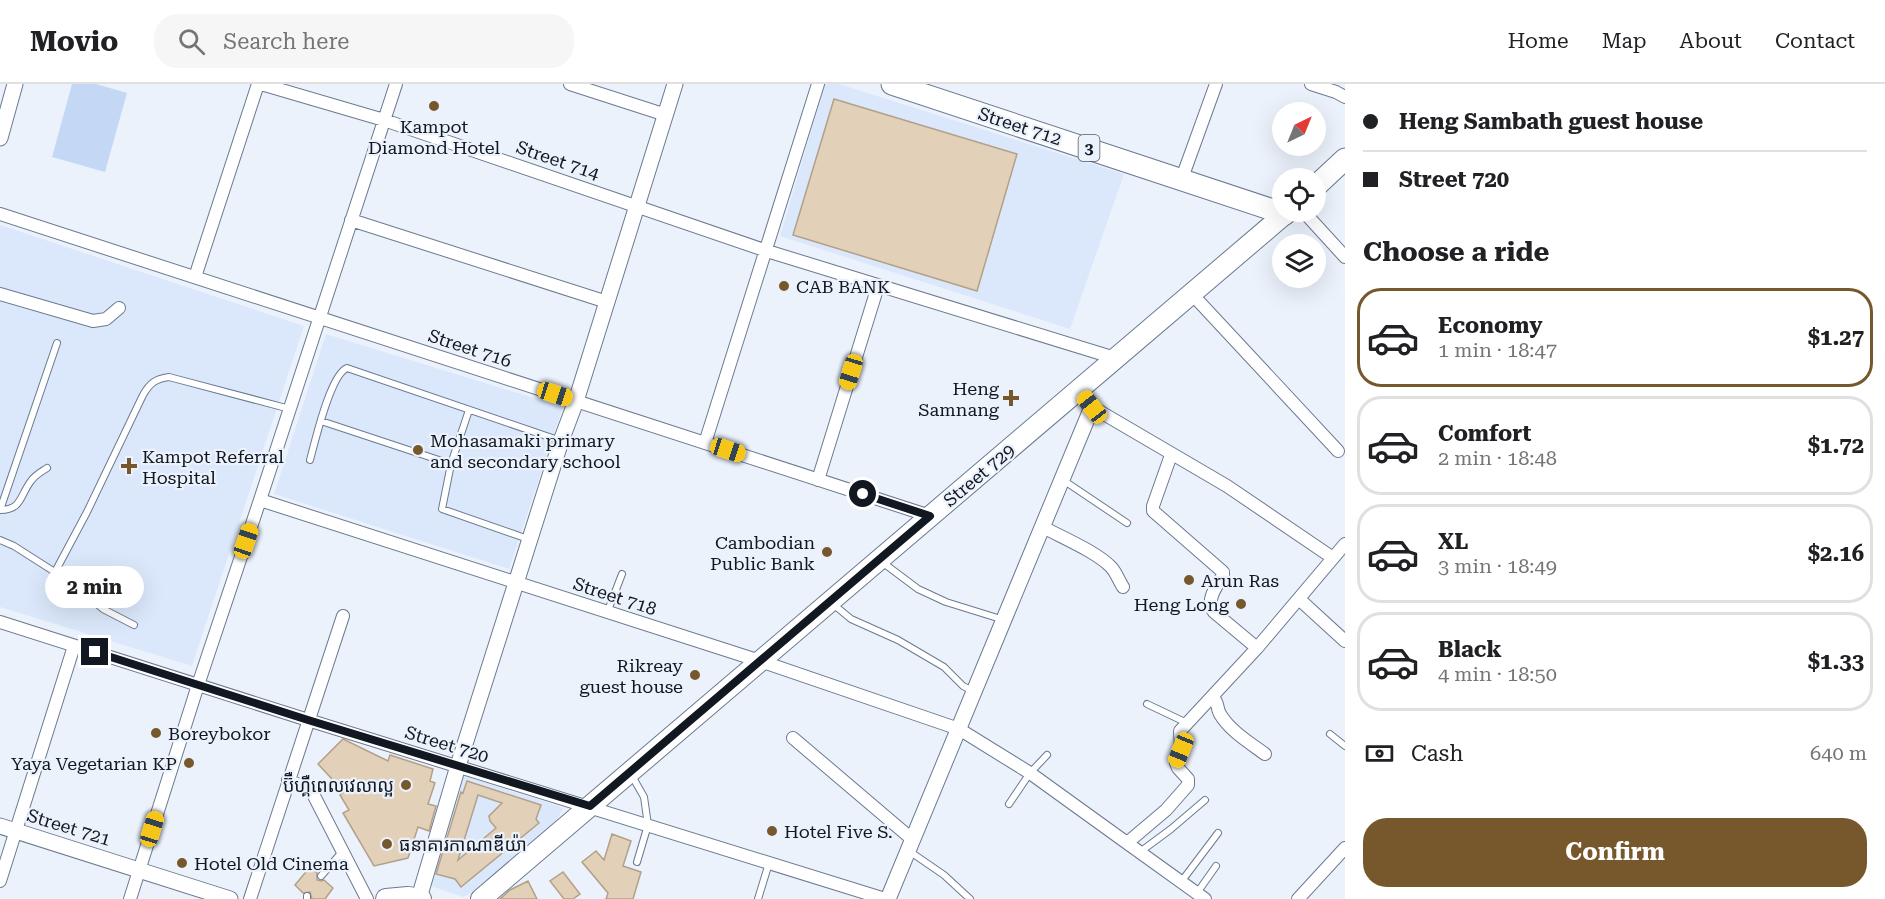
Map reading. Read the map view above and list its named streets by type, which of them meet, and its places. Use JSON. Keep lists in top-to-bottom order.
{
  "streets": {
    "highway": ["Street 712", "3"],
    "main road": ["Street 729"],
    "street": [
      "Street 714",
      "Street 716",
      "Street 718",
      "Street 720",
      "Street 721"
    ]
  },
  "crossings": [
    ["Street 714", "Street 729"],
    ["Street 716", "Street 729"],
    ["Street 729", "Street 718"],
    ["Street 729", "Street 720"]
  ],
  "places": {
    "other": [
      "Kampot Diamond Hotel",
      "CAB BANK",
      "Mohasamaki primary and secondary school",
      "Cambodian Public Bank",
      "Arun Ras",
      "Heng Long",
      "Rikreay guest house",
      "Boreybokor",
      "Yaya Vegetarian KP",
      "ប៊ឺហ្គឺពេលវេលាល្អ",
      "Hotel Five S.",
      "ធនាគារកាណាឌីយ៉ា",
      "Hotel Old Cinema"
    ],
    "health": ["Heng Samnang", "Kampot Referral Hospital"]
  },
  "north": "top right",
  "page": {
    "header": "Movio",
    "search": "Search here",
    "nav": [
      "Home",
      "Map",
      "About",
      "Contact"
    ],
    "banner": ["Heng Sambath guest house", "Street 720"],
    "heading": "Choose a ride",
    "list": [
      {
        "name": "Economy",
        "note": "1 min · 18:47",
        "value": "$1.27"
      },
      {
        "name": "Comfort",
        "note": "2 min · 18:48",
        "value": "$1.72"
      },
      {
        "name": "XL",
        "note": "3 min · 18:49",
        "value": "$2.16"
      },
      {
        "name": "Black",
        "note": "4 min · 18:50",
        "value": "$1.33"
      }
    ],
    "bubble": "2 min",
    "pay": ["Cash", "640 m"],
    "buttons": "Confirm"
  }
}
